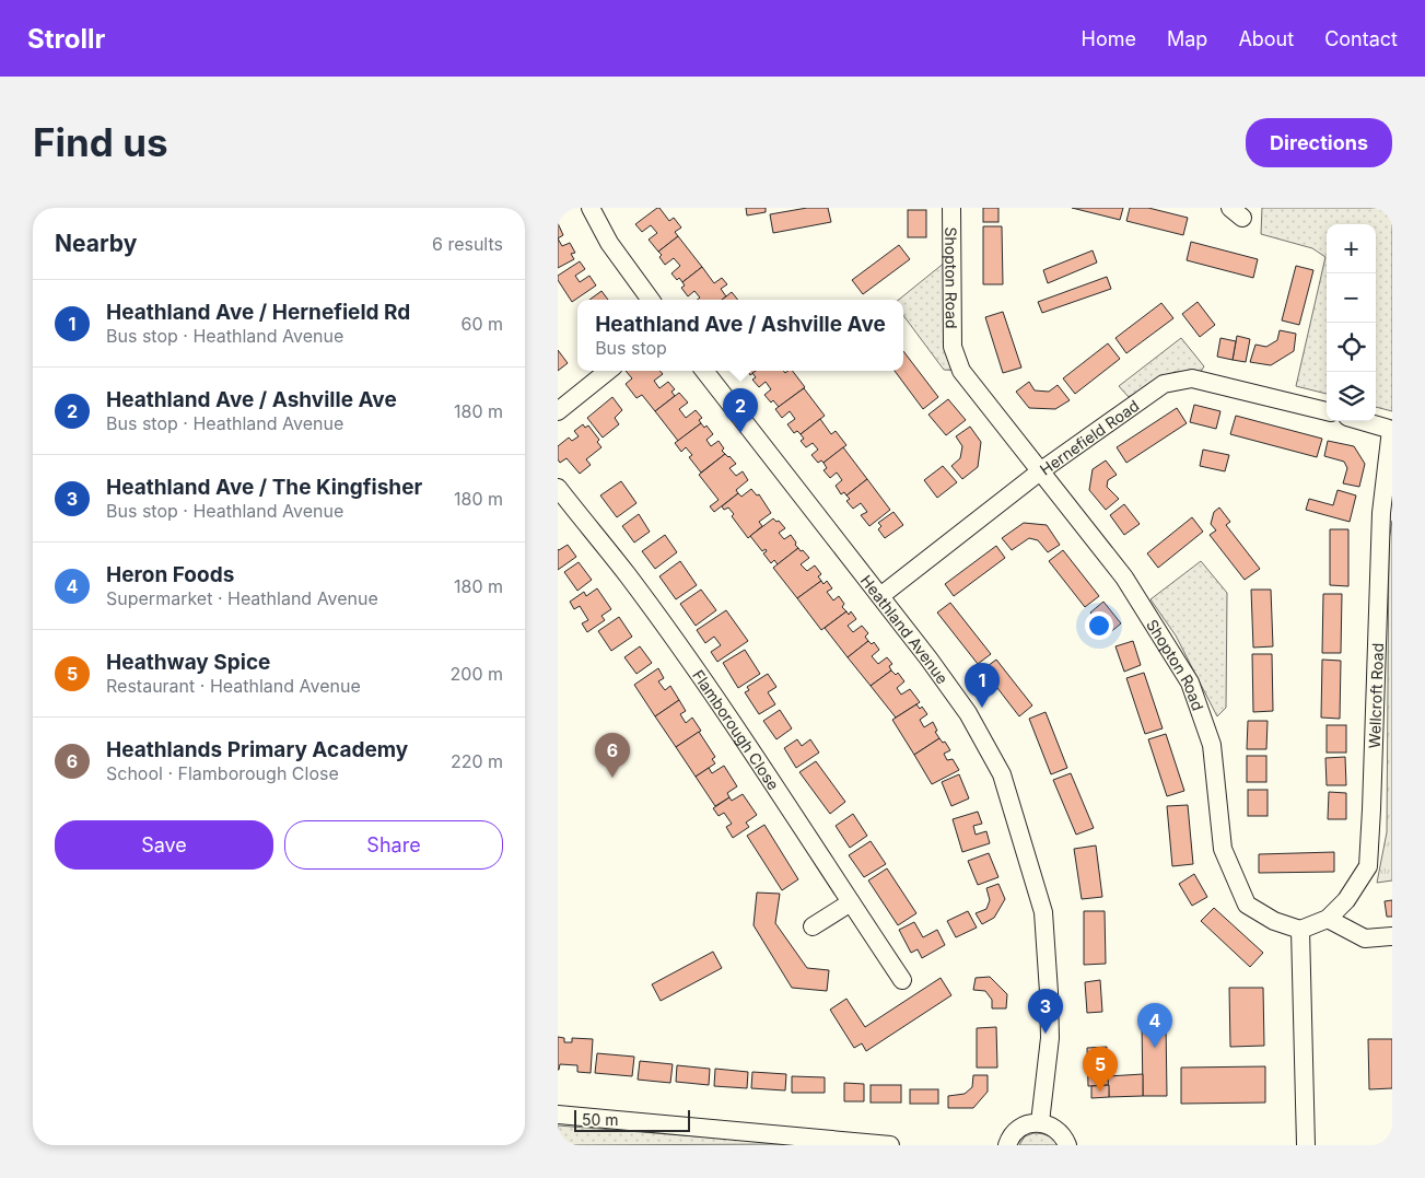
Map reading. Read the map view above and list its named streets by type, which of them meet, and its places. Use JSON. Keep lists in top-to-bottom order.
{
  "streets": {
    "street": [
      "Shopton Road",
      "Hernefield Road",
      "Heathland Avenue",
      "Wellcroft Road",
      "Flamborough Close"
    ]
  },
  "crossings": [
    ["Shopton Road", "Hernefield Road"],
    ["Shopton Road", "Wellcroft Road"],
    ["Hernefield Road", "Heathland Avenue"]
  ],
  "scale_bar": "50 m",
  "page": {
    "header": "Strollr",
    "nav": [
      "Home",
      "Map",
      "About",
      "Contact"
    ],
    "buttons": [
      "Directions",
      ["Save", "Share"]
    ],
    "title": "Find us",
    "heading": ["Nearby", "6 results"],
    "map_buttons": ["+", "−"],
    "list": [
      {
        "mark": "1",
        "name": "Heathland Ave / Hernefield Rd",
        "note": "Bus stop · Heathland Avenue",
        "value": "60 m"
      },
      {
        "mark": "2",
        "name": "Heathland Ave / Ashville Ave",
        "note": "Bus stop · Heathland Avenue",
        "value": "180 m"
      },
      {
        "mark": "3",
        "name": "Heathland Ave / The Kingfisher",
        "note": "Bus stop · Heathland Avenue",
        "value": "180 m"
      },
      {
        "mark": "4",
        "name": "Heron Foods",
        "note": "Supermarket · Heathland Avenue",
        "value": "180 m"
      },
      {
        "mark": "5",
        "name": "Heathway Spice",
        "note": "Restaurant · Heathland Avenue",
        "value": "200 m"
      },
      {
        "mark": "6",
        "name": "Heathlands Primary Academy",
        "note": "School · Flamborough Close",
        "value": "220 m"
      }
    ],
    "popup": ["Heathland Ave / Ashville Ave", "Bus stop"],
    "pins": [
      "2",
      "1",
      "6",
      "3",
      "4",
      "5"
    ],
    "scale": "50 m"
  }
}
